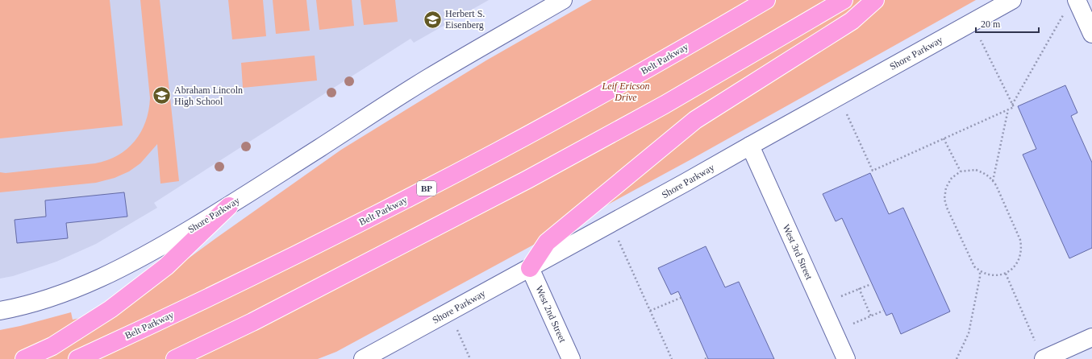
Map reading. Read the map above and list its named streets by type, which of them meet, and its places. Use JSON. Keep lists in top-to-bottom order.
{
  "streets": {
    "highway": ["Belt Parkway", "BP"],
    "main road": ["Shore Parkway", "West 3rd Street", "West 2nd Street"]
  },
  "crossings": [
    ["Shore Parkway", "West 3rd Street"],
    ["Shore Parkway", "West 2nd Street"]
  ],
  "parks": ["Leif Ericson Drive"],
  "places": {
    "school or university": ["Herbert S. Eisenberg", "Abraham Lincoln High School"]
  },
  "scale_bar": "20 m"
}
